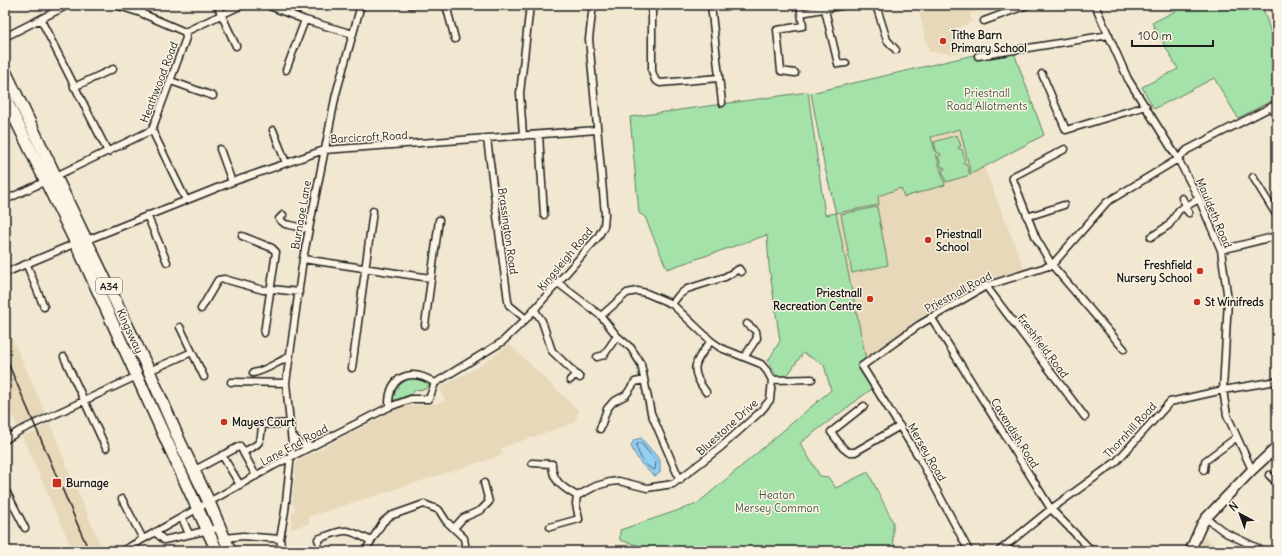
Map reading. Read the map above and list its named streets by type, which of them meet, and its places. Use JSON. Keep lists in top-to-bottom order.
{
  "streets": {
    "highway": ["A34", "Kingsway"],
    "street": [
      "Heathwood Road",
      "Barcicroft Road",
      "Mauldeth Road",
      "Burnage Lane",
      "Brassington Road",
      "Kingsleigh Road",
      "Priestnall Road",
      "Freshfield Road",
      "Bluestone Drive",
      "Thornhill Road",
      "Cavendish Road",
      "Lane End Road",
      "Mersey Road"
    ]
  },
  "crossings": [
    ["Heathwood Road", "Kingsway"],
    ["Barcicroft Road", "Burnage Lane"],
    ["Barcicroft Road", "Brassington Road"],
    ["Barcicroft Road", "Kingsleigh Road"],
    ["Barcicroft Road", "Kingsway"],
    ["Mauldeth Road", "Thornhill Road"],
    ["Burnage Lane", "Lane End Road"],
    ["Brassington Road", "Kingsleigh Road"],
    ["Kingsleigh Road", "Lane End Road"],
    ["Priestnall Road", "Freshfield Road"],
    ["Priestnall Road", "Cavendish Road"],
    ["Priestnall Road", "Mersey Road"],
    ["Kingsway", "Lane End Road"],
    ["Thornhill Road", "Cavendish Road"]
  ],
  "parks": ["Priestnall Road Allotments", "Heaton Mersey Common"],
  "places": {
    "other": [
      "Tithe Barn Primary School",
      "Priestnall School",
      "Freshfield Nursery School",
      "Priestnall Recreation Centre",
      "St Winifreds",
      "Mayes Court"
    ],
    "transit": ["Burnage"]
  },
  "scale_bar": "100 m",
  "north": "top left"
}
